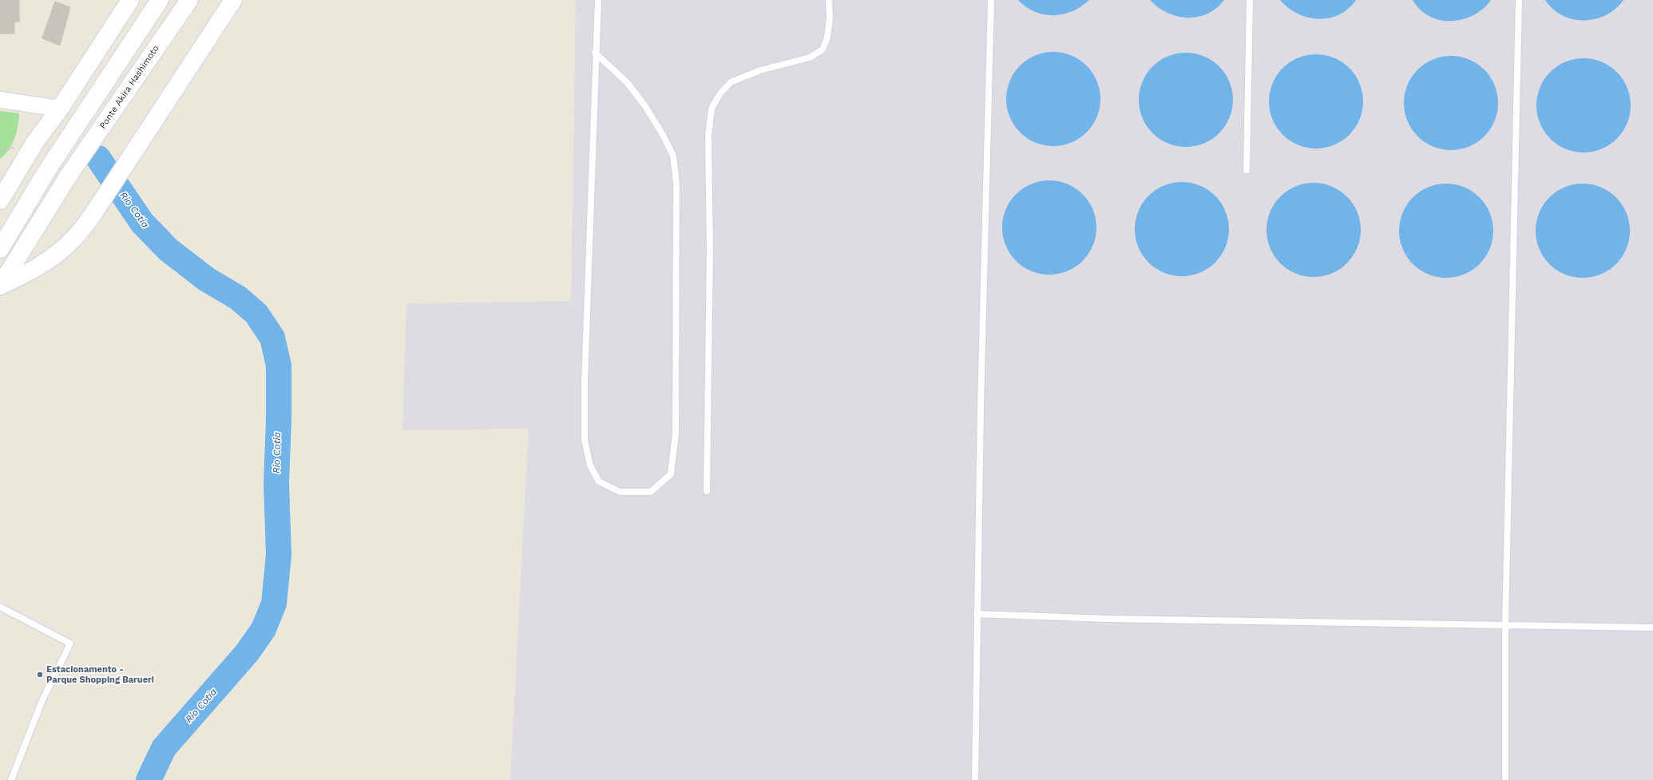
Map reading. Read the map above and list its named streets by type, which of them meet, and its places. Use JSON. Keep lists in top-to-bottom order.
{
  "streets": {
    "main road": ["Ponte Akira Hashimoto"]
  },
  "water": ["Rio Cotia"],
  "places": ["Estacionamento - Parque Shopping Barueri"]
}
